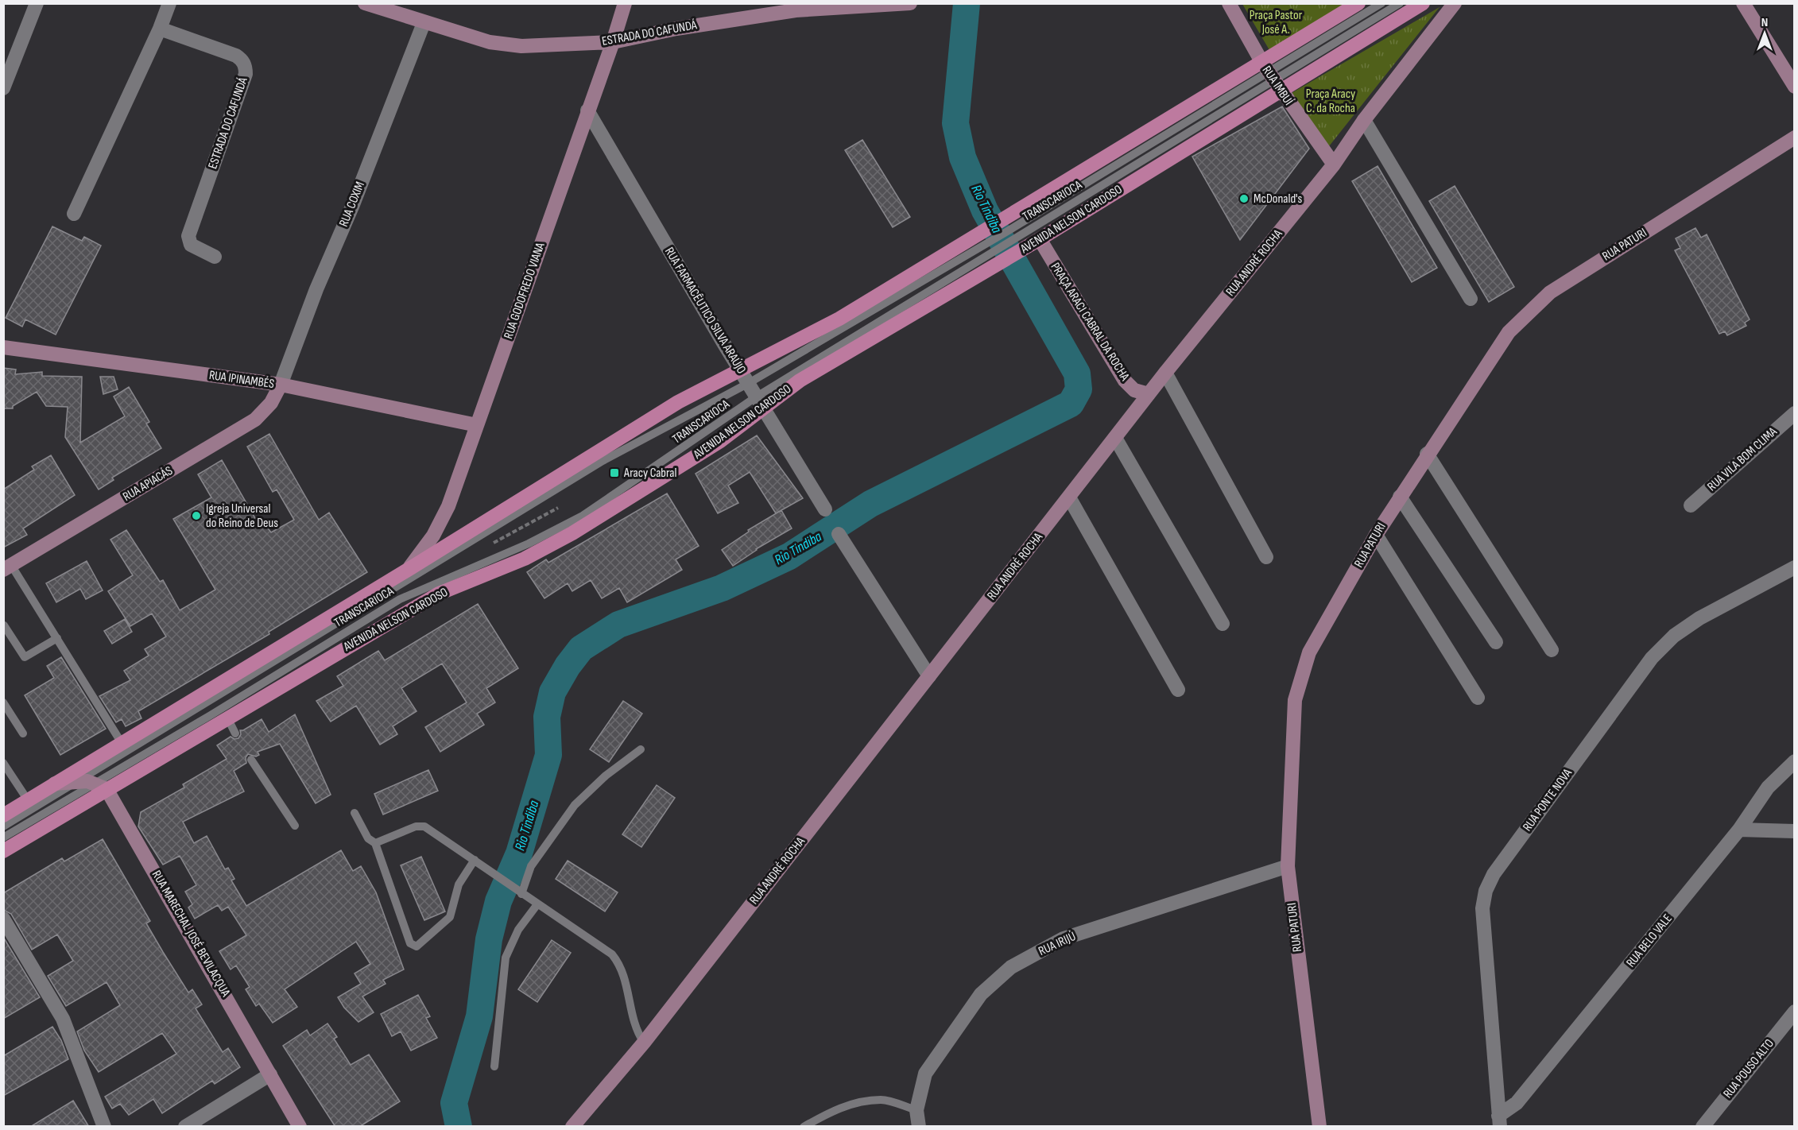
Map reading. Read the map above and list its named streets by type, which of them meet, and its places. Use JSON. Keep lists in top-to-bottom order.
{
  "streets": {
    "main road": [
      "ESTRADA DO CAFUNDÁ",
      "RUA IMBUÍ",
      "AVENIDA NELSON CARDOSO",
      "RUA PATURI",
      "RUA ANDRÉ ROCHA",
      "RUA GODOFREDO VIANA",
      "PRAÇA ARACI CABRAL DA ROCHA",
      "RUA IPINAMBÉS",
      "RUA APIACÁS",
      "RUA MARECHAL JOSÉ BEVILACQUA"
    ],
    "street": [
      "RUA COXIM",
      "RUA FARMACÊUTICO SILVA ARAÚJO",
      "RUA VILA BOM CLIMA",
      "RUA PONTE NOVA",
      "RUA BELO VALE",
      "RUA IRIJÚ",
      "RUA POUSO ALTO"
    ],
    "lane": ["TRANSCARIOCA"]
  },
  "crossings": [
    ["ESTRADA DO CAFUNDÁ", "RUA COXIM"],
    ["ESTRADA DO CAFUNDÁ", "RUA GODOFREDO VIANA"],
    ["RUA IMBUÍ", "TRANSCARIOCA"],
    ["RUA IMBUÍ", "AVENIDA NELSON CARDOSO"],
    ["RUA IMBUÍ", "RUA ANDRÉ ROCHA"],
    ["TRANSCARIOCA", "AVENIDA NELSON CARDOSO"],
    ["TRANSCARIOCA", "RUA FARMACÊUTICO SILVA ARAÚJO"],
    ["TRANSCARIOCA", "RUA MARECHAL JOSÉ BEVILACQUA"],
    ["RUA COXIM", "RUA IPINAMBÉS"],
    ["RUA COXIM", "RUA APIACÁS"],
    ["AVENIDA NELSON CARDOSO", "RUA GODOFREDO VIANA"],
    ["AVENIDA NELSON CARDOSO", "RUA FARMACÊUTICO SILVA ARAÚJO"],
    ["AVENIDA NELSON CARDOSO", "PRAÇA ARACI CABRAL DA ROCHA"],
    ["AVENIDA NELSON CARDOSO", "RUA MARECHAL JOSÉ BEVILACQUA"],
    ["RUA PATURI", "RUA IRIJÚ"],
    ["RUA ANDRÉ ROCHA", "PRAÇA ARACI CABRAL DA ROCHA"],
    ["RUA GODOFREDO VIANA", "RUA FARMACÊUTICO SILVA ARAÚJO"],
    ["RUA GODOFREDO VIANA", "RUA IPINAMBÉS"],
    ["RUA IPINAMBÉS", "RUA APIACÁS"],
    ["RUA PONTE NOVA", "RUA BELO VALE"]
  ],
  "water": ["Rio Tindiba"],
  "parks": ["Praça Pastor José A.", "Praça Aracy C. da Rocha"],
  "places": {
    "other": ["McDonald's", "Igreja Universal do Reino de Deus"],
    "transit": ["Aracy Cabral"]
  },
  "north": "top"
}
